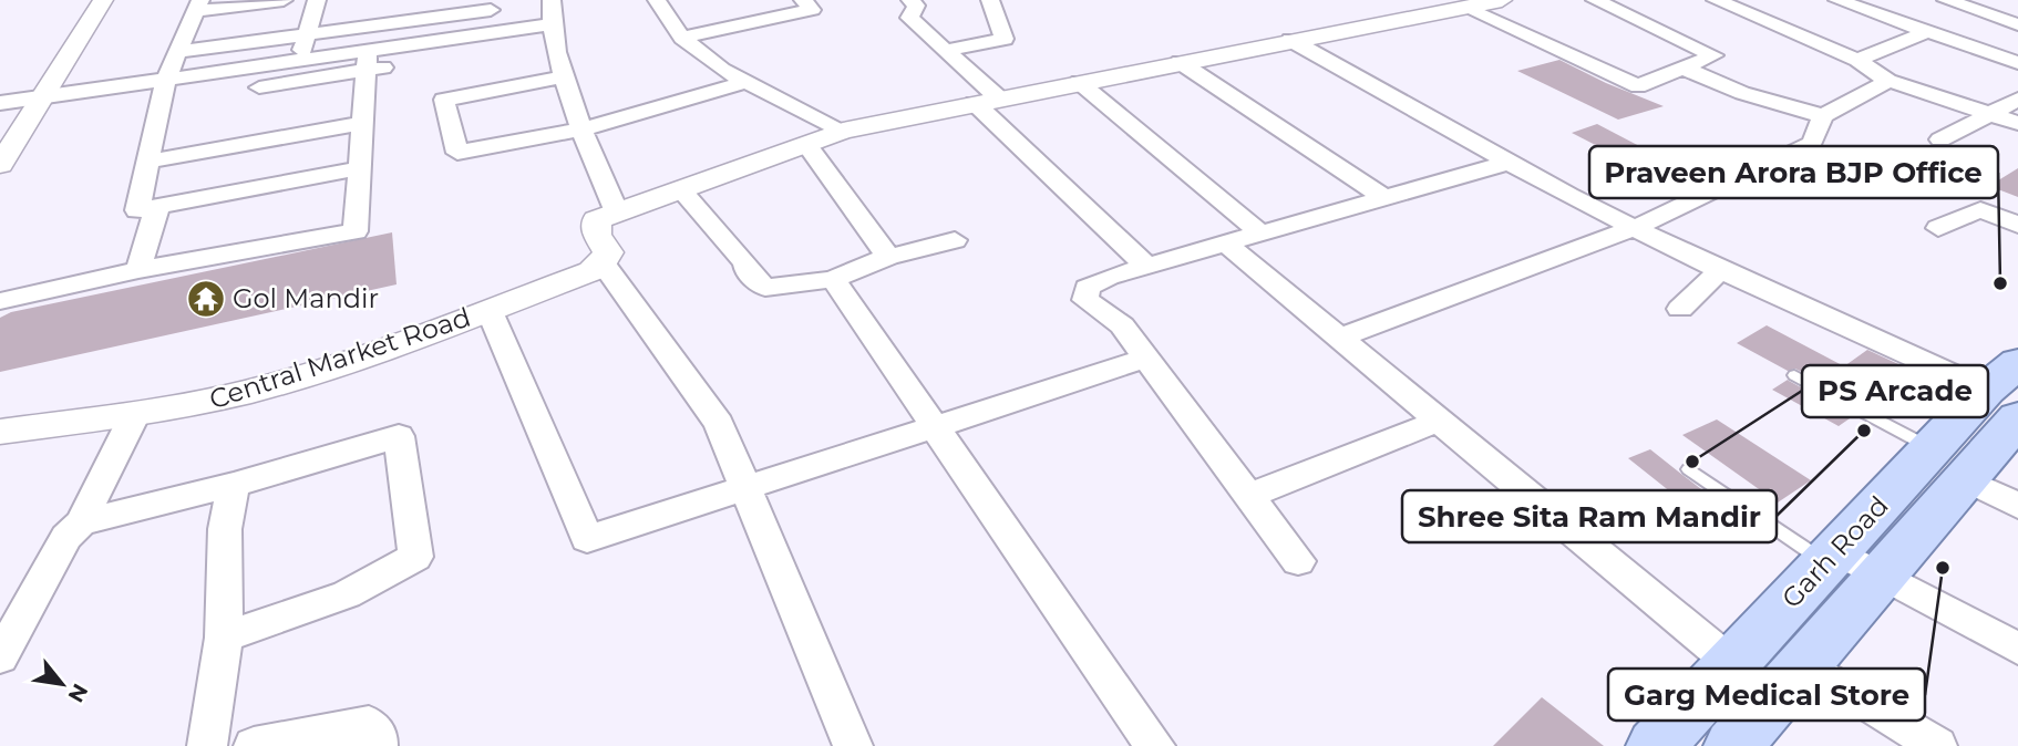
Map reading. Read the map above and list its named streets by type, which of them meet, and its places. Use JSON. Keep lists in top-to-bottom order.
{
  "streets": {
    "main road": ["Garh Road"],
    "street": ["Central Market Road"]
  },
  "places": {
    "other": [
      "Praveen Arora BJP Office",
      "Shree Sita Ram Mandir",
      "PS Arcade",
      "Garg Medical Store"
    ],
    "temple": ["Gol Mandir"]
  },
  "north": "bottom right"
}
